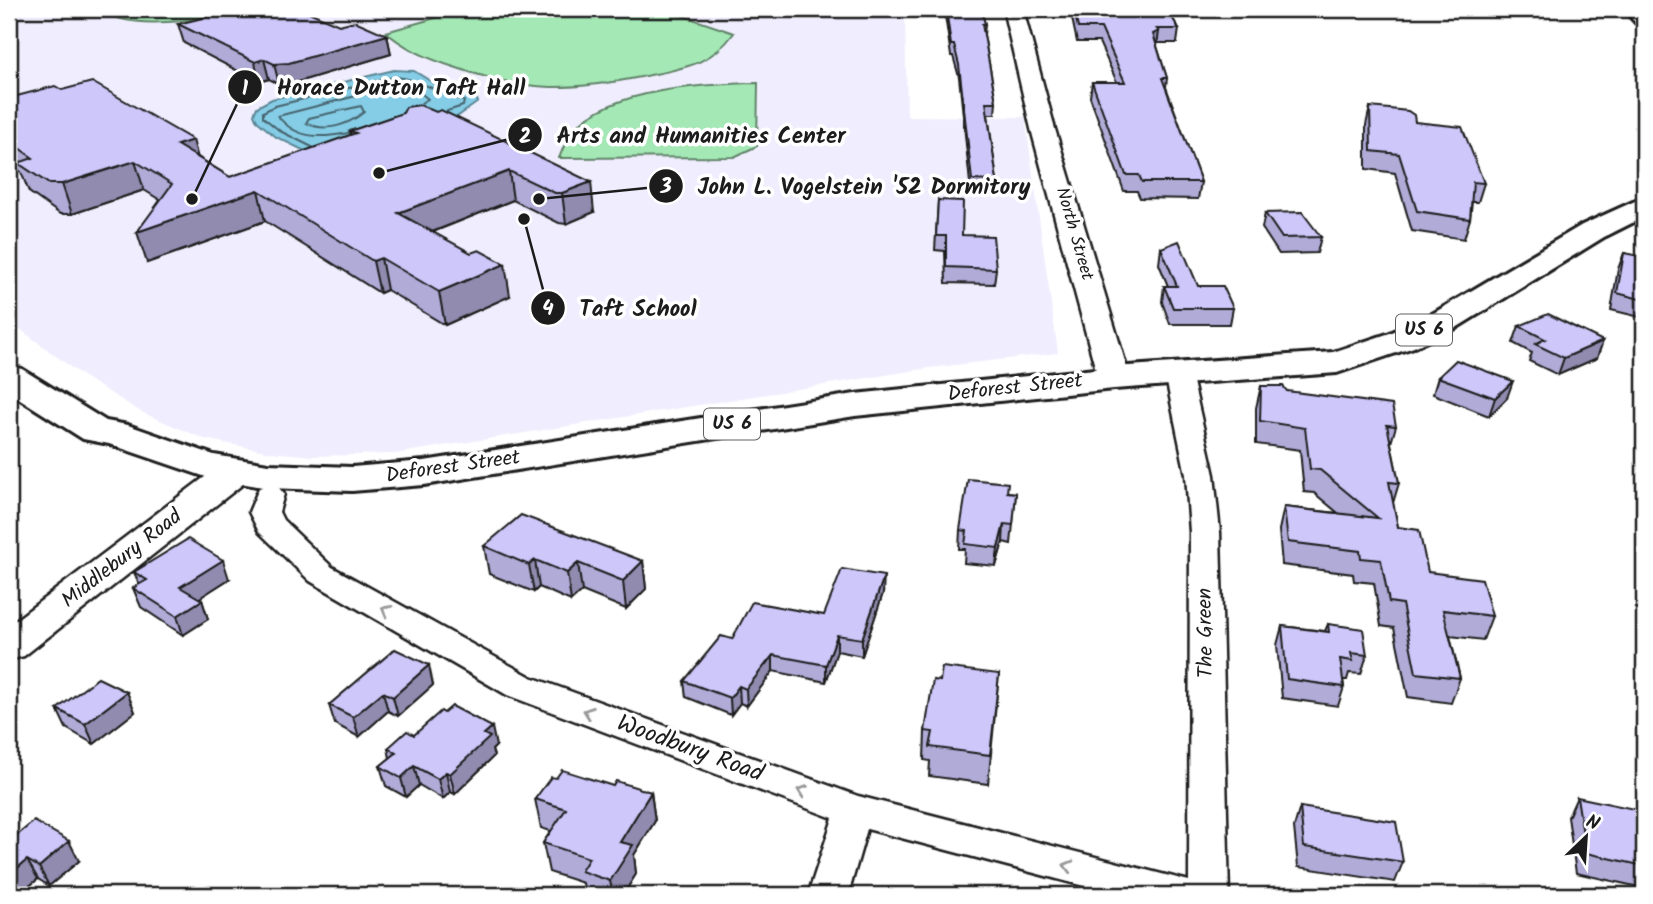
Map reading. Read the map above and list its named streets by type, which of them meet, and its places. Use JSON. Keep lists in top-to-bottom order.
{
  "streets": {
    "main road": ["US 6", "Deforest Street"],
    "street": [
      "North Street",
      "Middlebury Road",
      "The Green",
      "Woodbury Road"
    ]
  },
  "crossings": [
    ["North Street", "Deforest Street"],
    ["US 6", "Deforest Street"],
    ["US 6", "Middlebury Road"],
    ["US 6", "Woodbury Road"],
    ["Deforest Street", "The Green"]
  ],
  "one_way": ["Woodbury Road"],
  "places": [
    "Arts and Humanities Center",
    "Horace Dutton Taft Hall",
    "John L. Vogelstein '52 Dormitory",
    "Taft School"
  ],
  "north": "top right"
}
